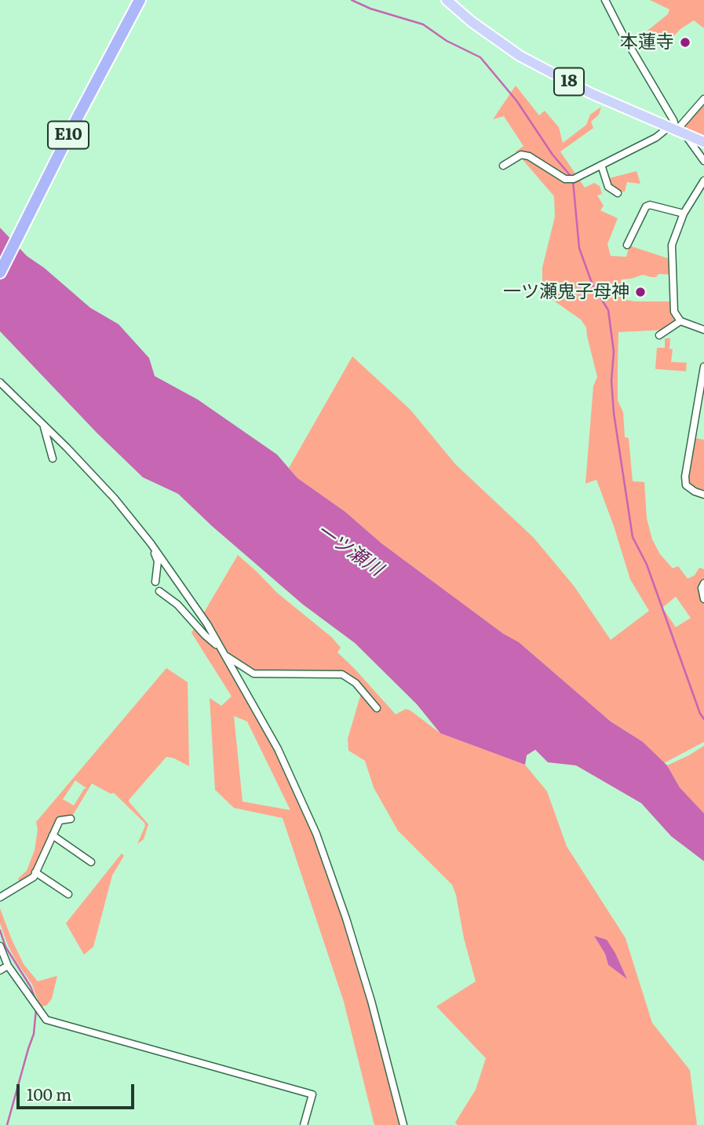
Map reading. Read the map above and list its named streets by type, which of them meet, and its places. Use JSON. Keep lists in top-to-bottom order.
{
  "streets": {
    "highway": ["E10"],
    "main road": ["18"]
  },
  "water": ["一ツ瀬川"],
  "places": ["本蓮寺", "一ツ瀬鬼子母神"],
  "scale_bar": "100 m"
}
